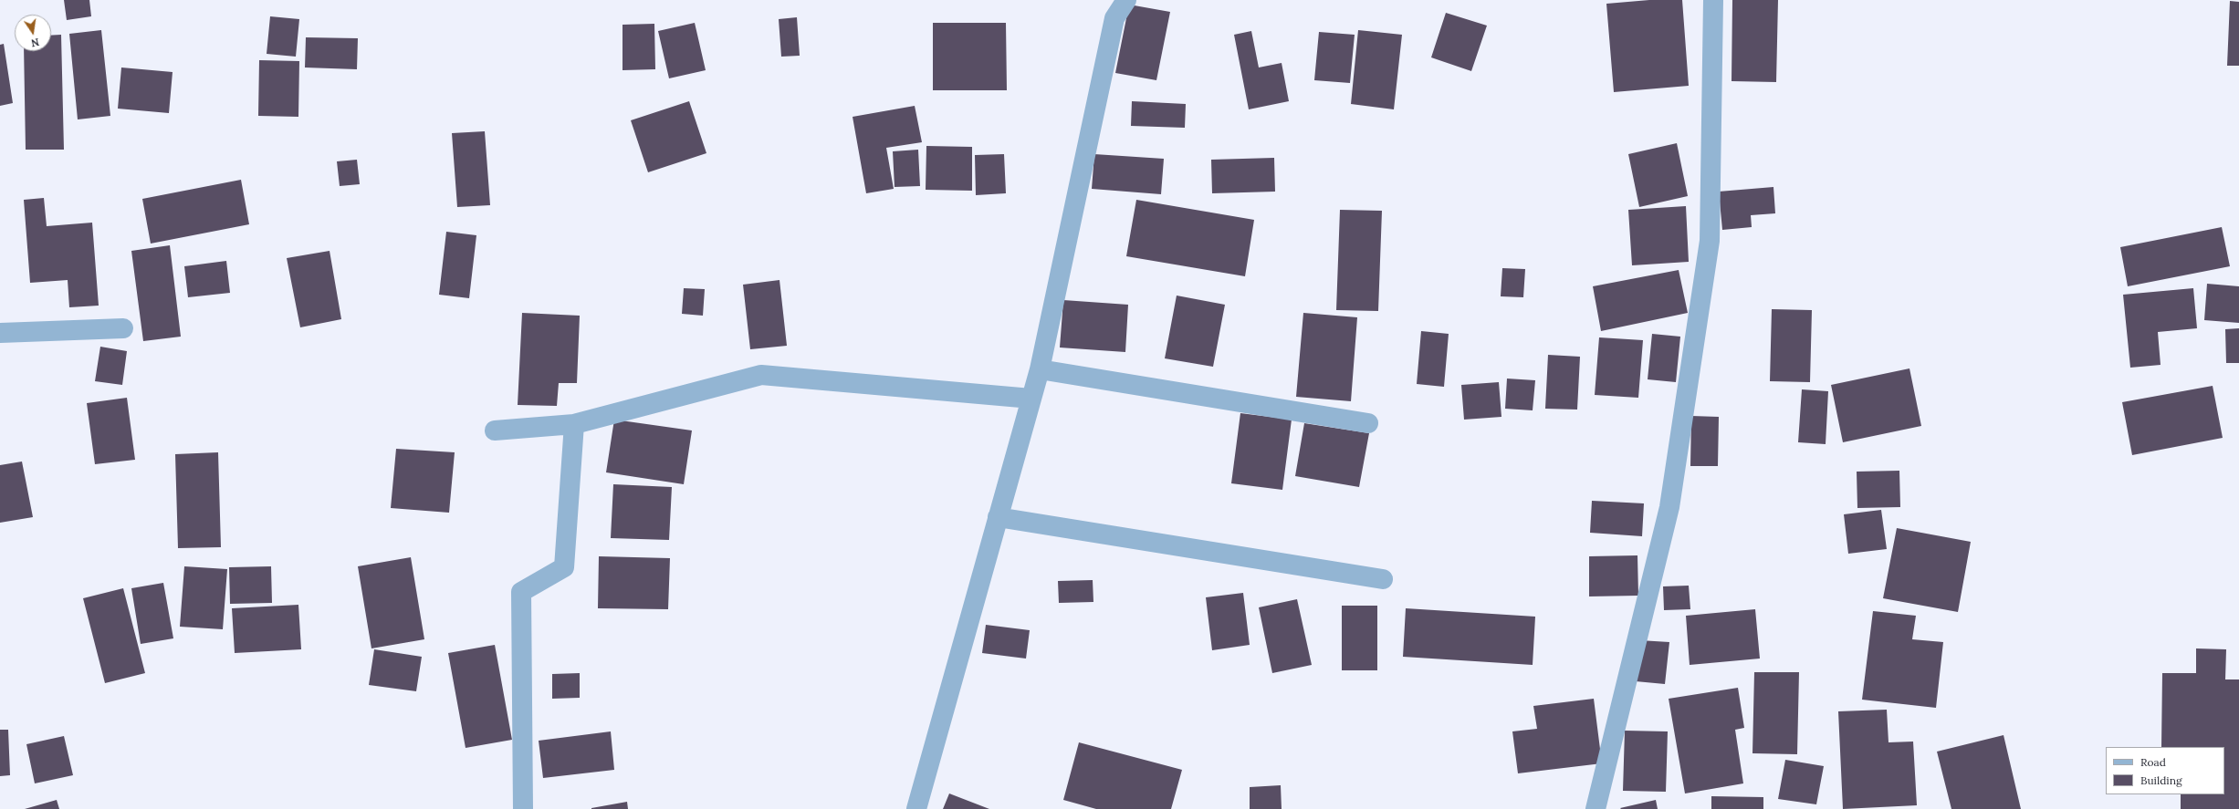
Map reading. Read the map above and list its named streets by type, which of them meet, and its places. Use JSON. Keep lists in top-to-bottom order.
{
  "legend": ["Road", "Building"],
  "north": "bottom"
}
